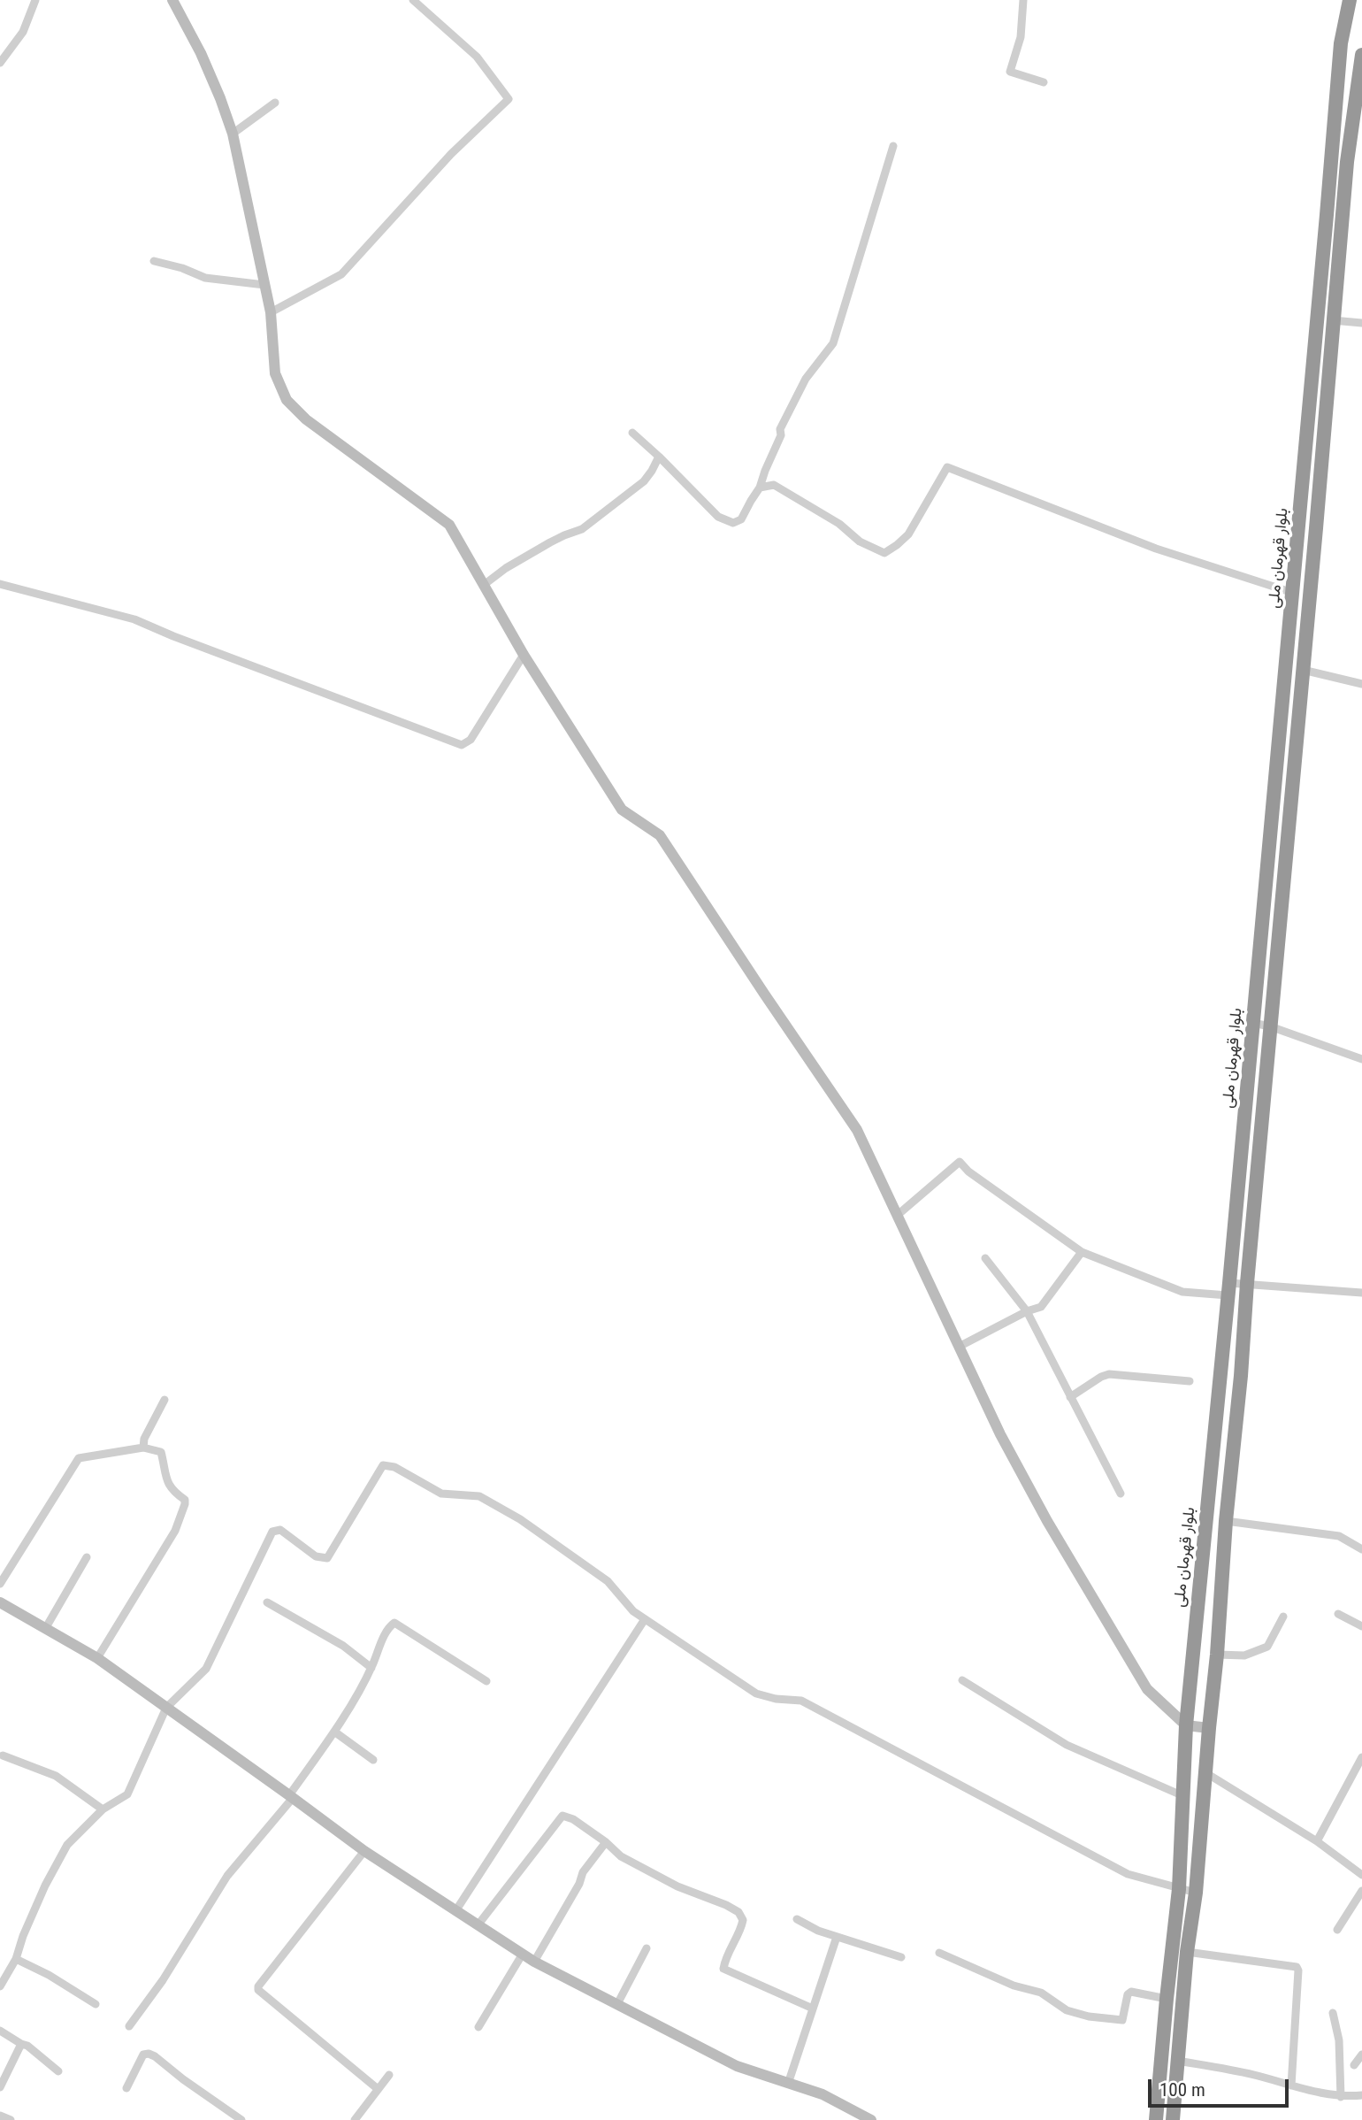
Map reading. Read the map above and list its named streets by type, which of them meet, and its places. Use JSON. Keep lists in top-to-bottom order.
{
  "streets": {
    "highway": ["بلوار قهرمان ملی"]
  },
  "scale_bar": "100 m"
}
